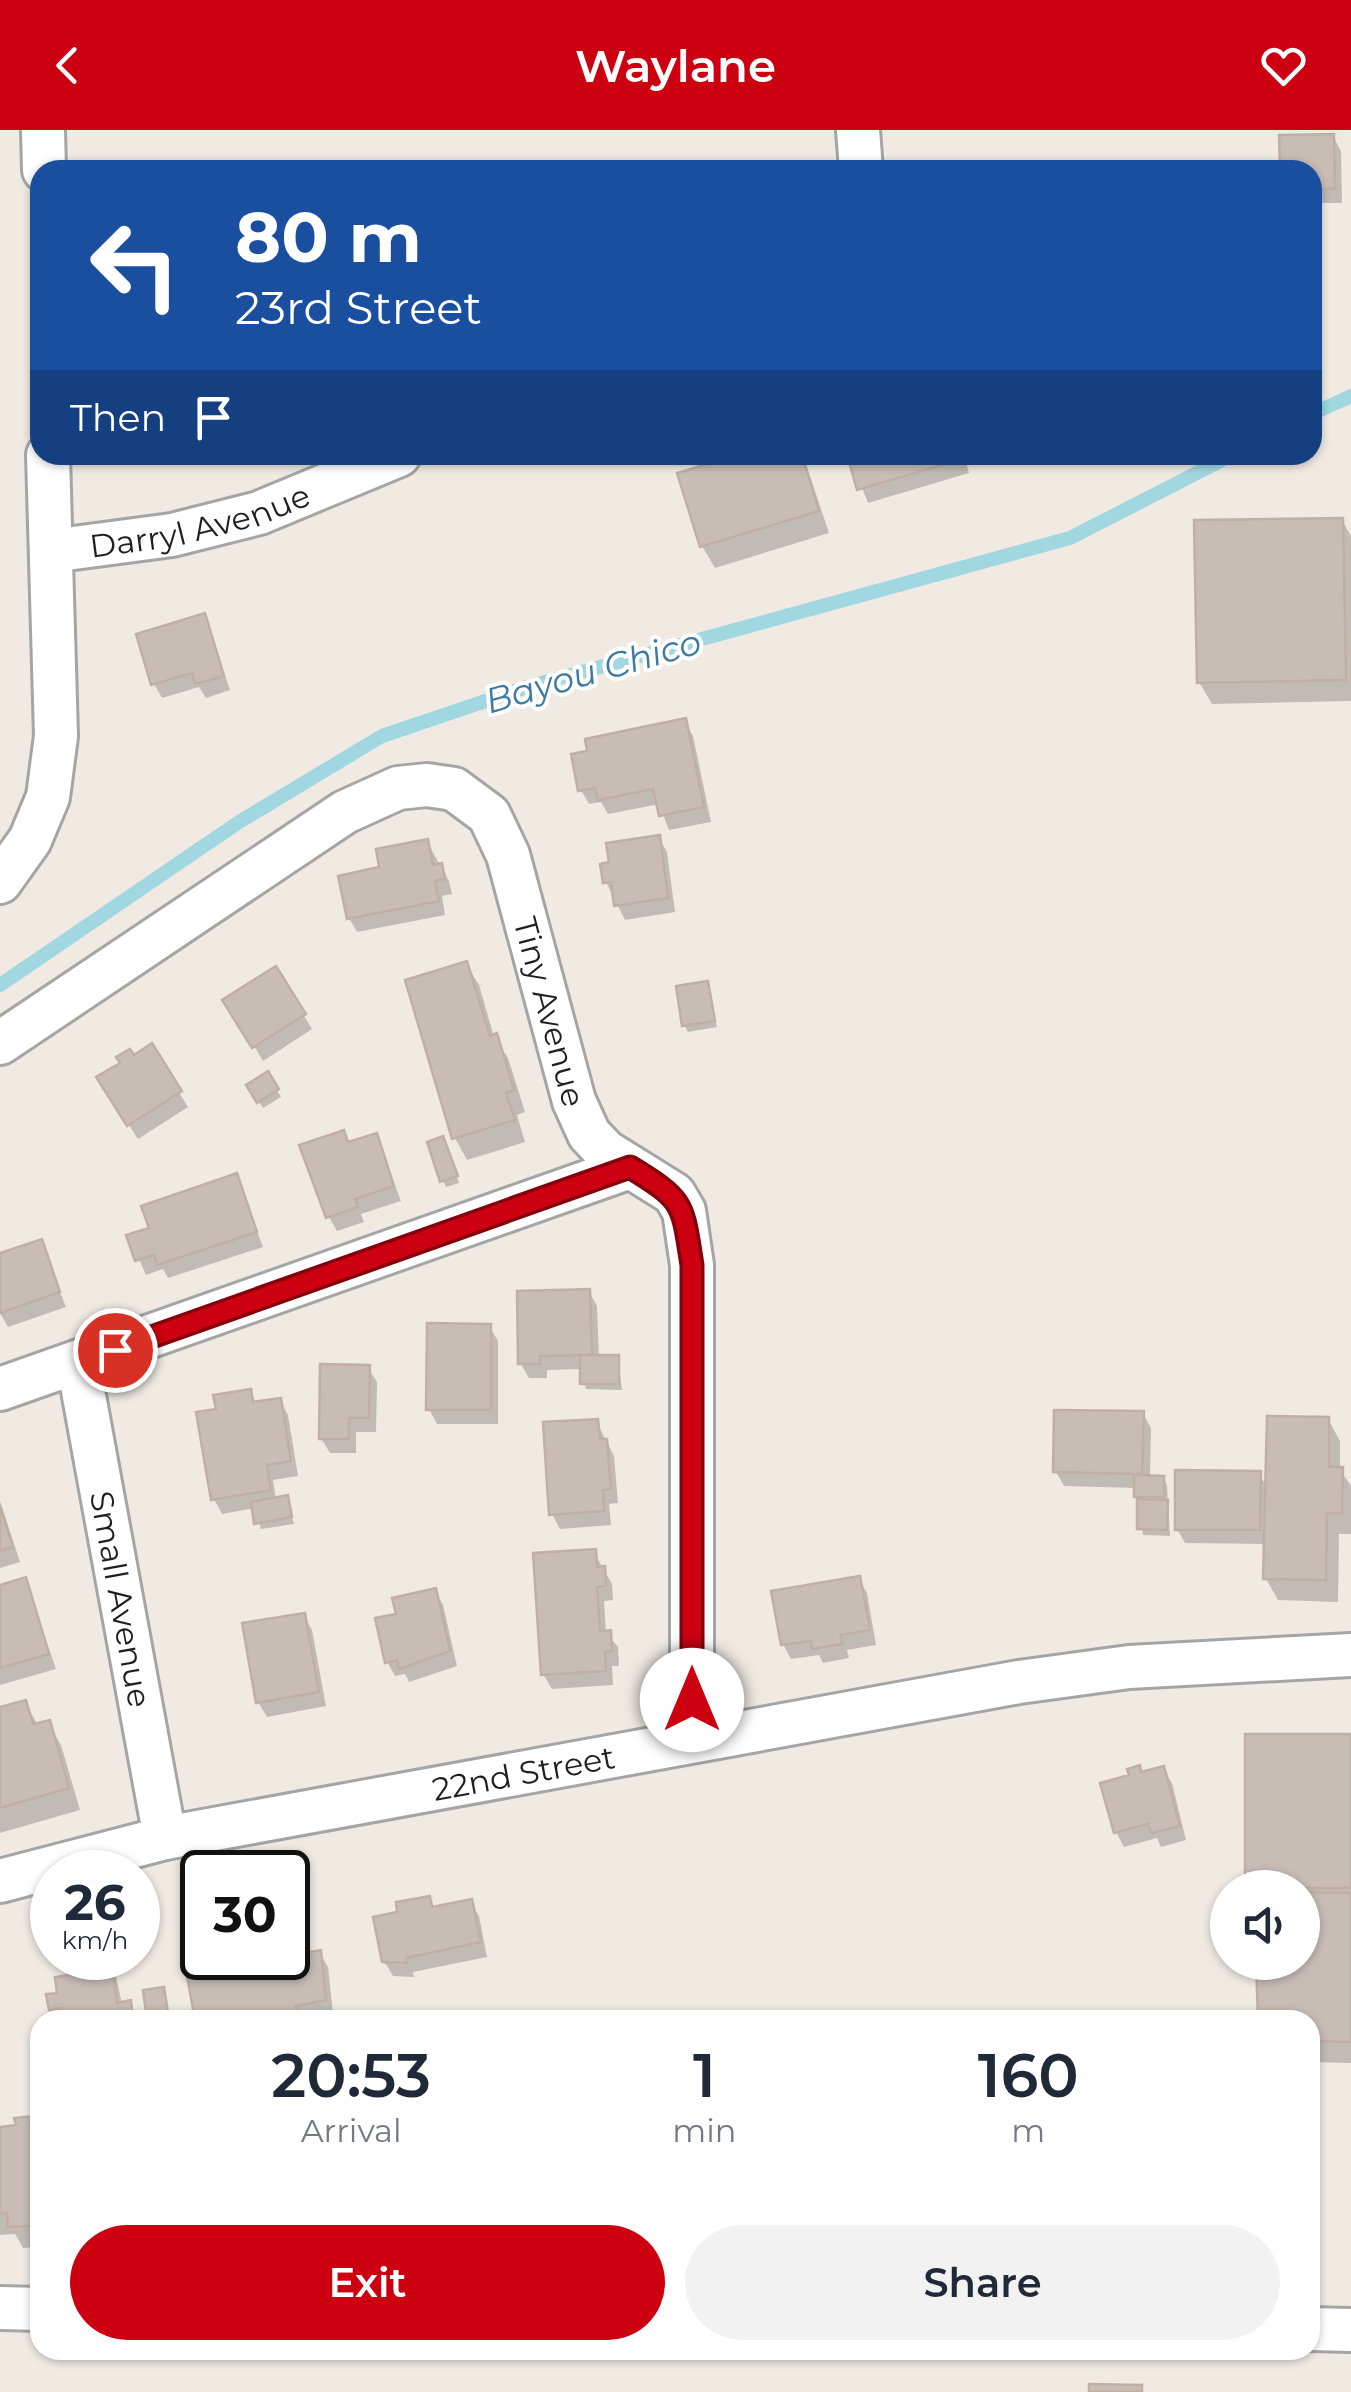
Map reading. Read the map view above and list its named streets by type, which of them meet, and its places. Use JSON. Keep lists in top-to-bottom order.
{
  "streets": {
    "street": [
      "Darryl Avenue",
      "Tiny Avenue",
      "Small Avenue",
      "22nd Street"
    ]
  },
  "crossings": [
    ["Tiny Avenue", "22nd Street"],
    ["Small Avenue", "22nd Street"]
  ],
  "water": ["Bayou Chico"],
  "page": {
    "header": "Waylane",
    "turn": ["80 m", "23rd Street"],
    "then": "Then",
    "speed": "26 km/h",
    "limit": "30",
    "eta": [
      "20:53",
      "Arrival",
      "1",
      "min",
      "160",
      "m"
    ],
    "buttons": ["Exit", "Share"]
  }
}
